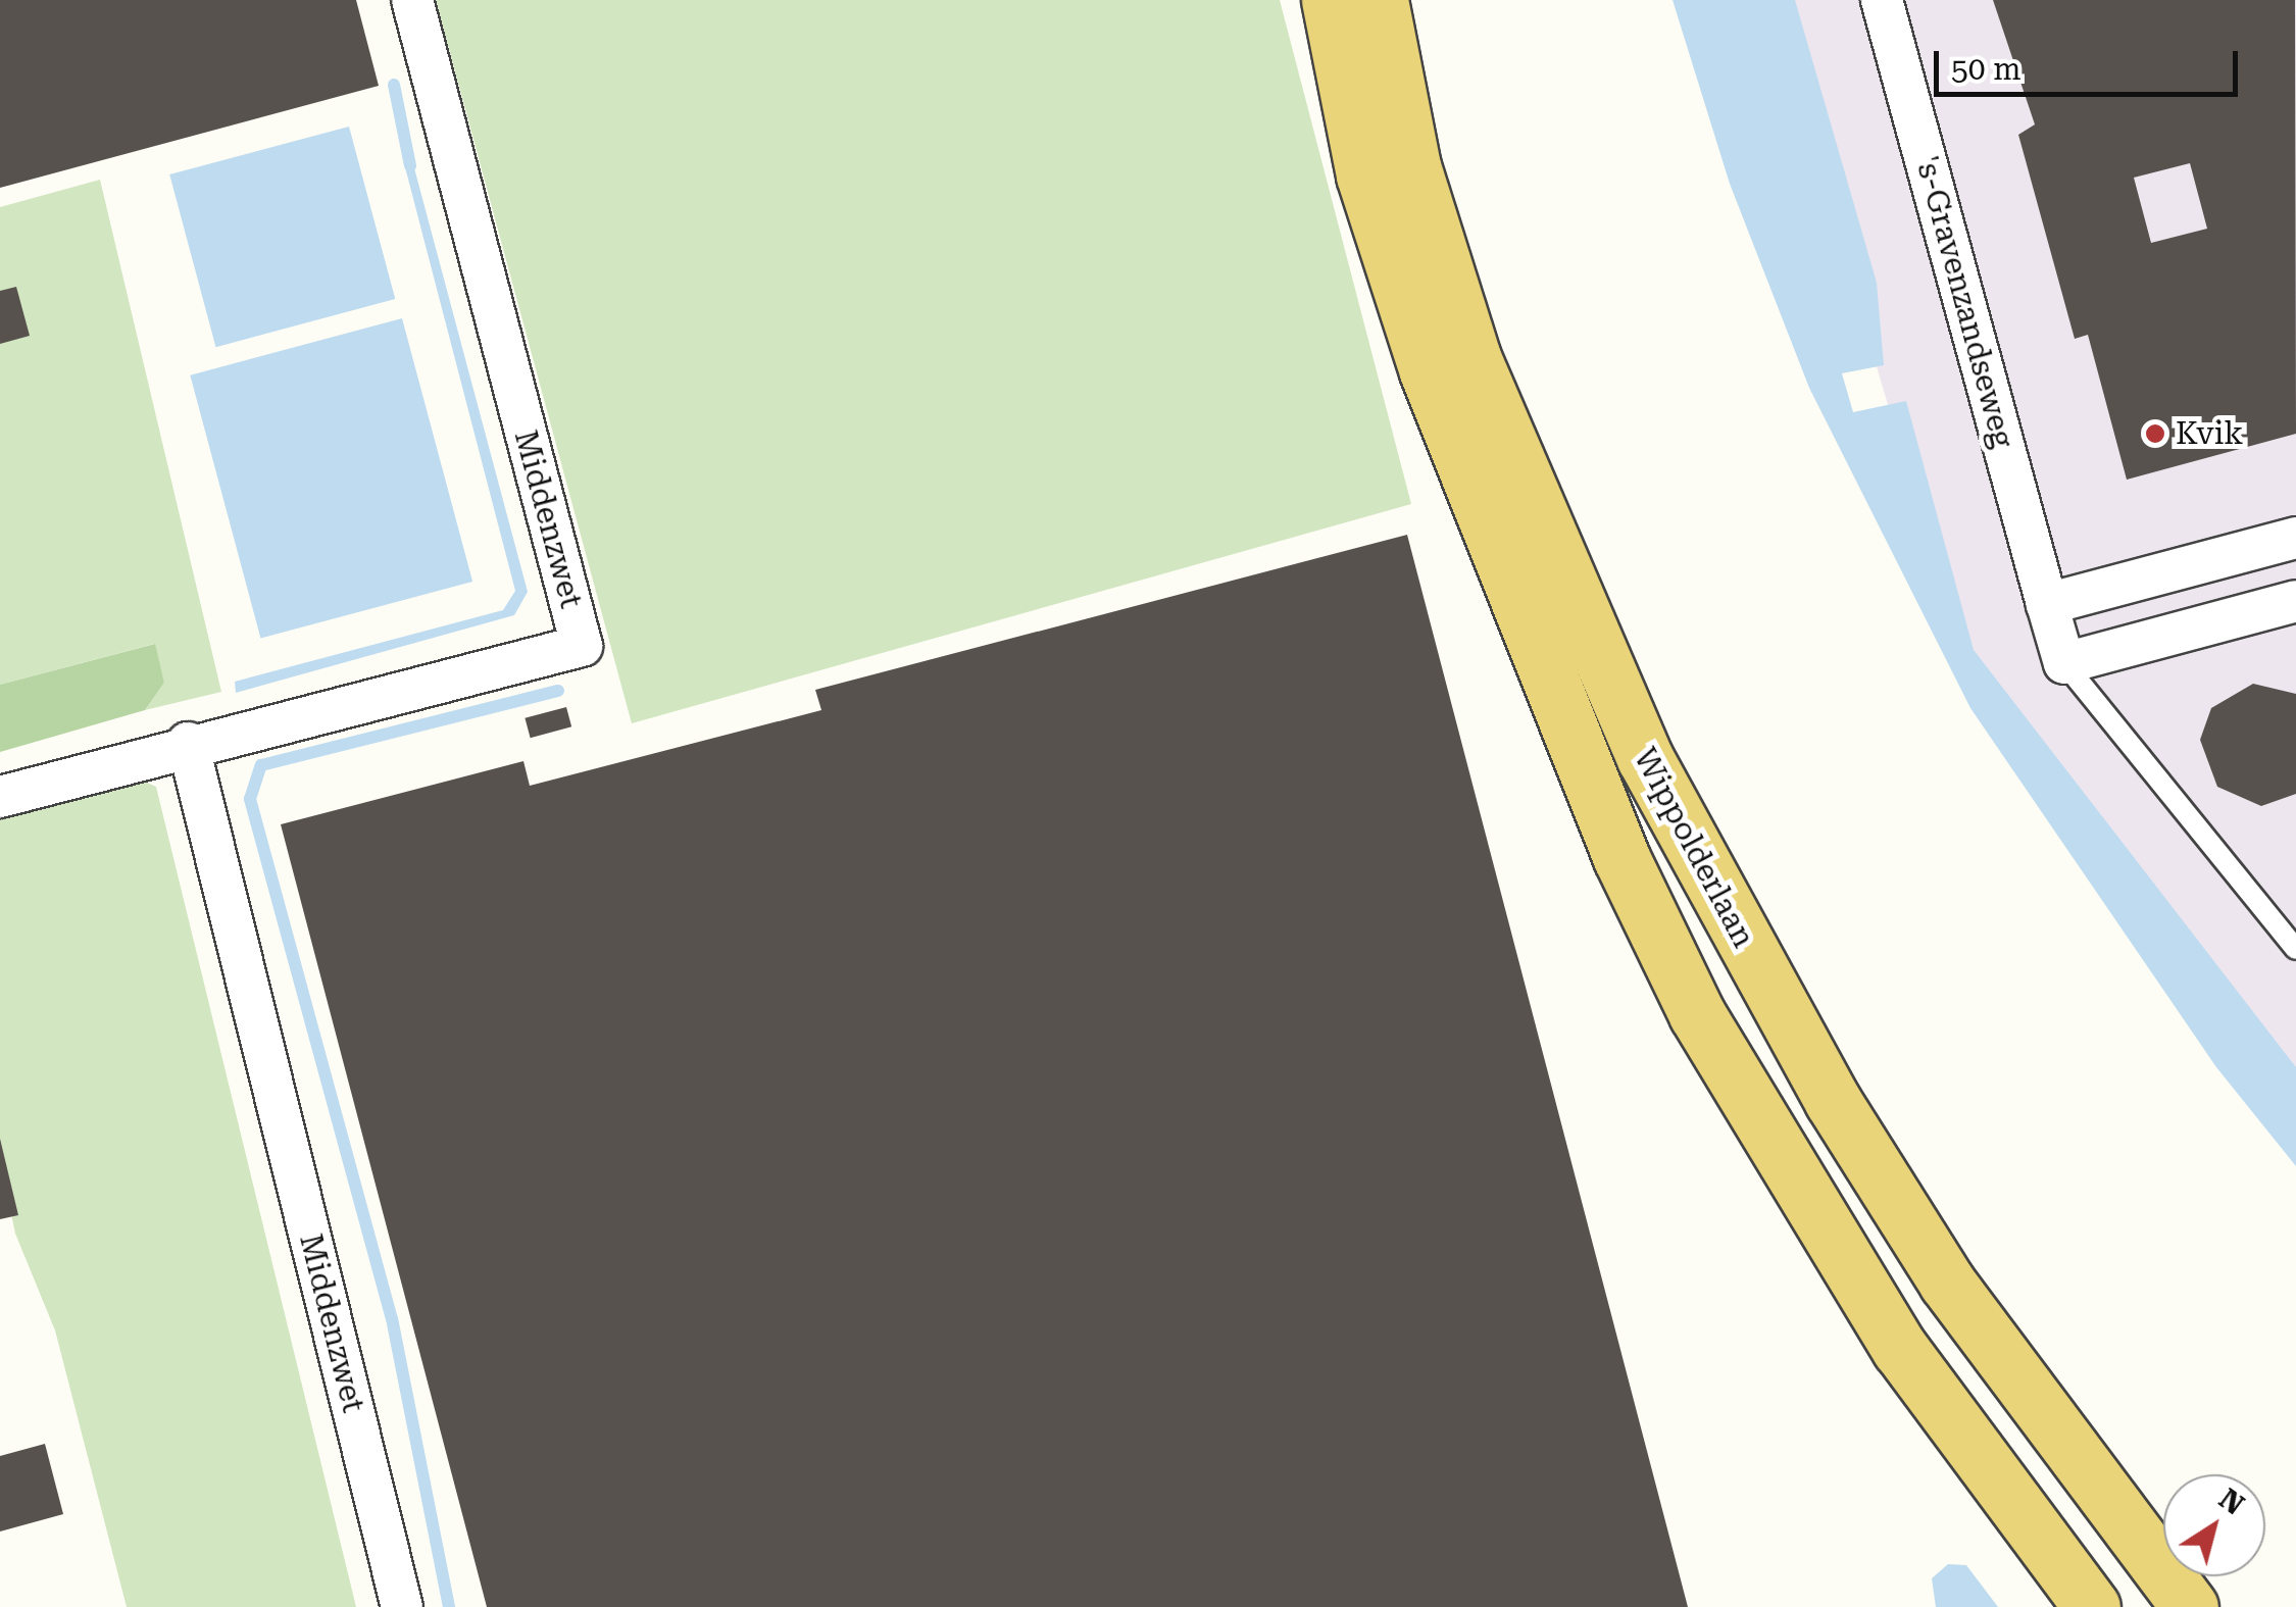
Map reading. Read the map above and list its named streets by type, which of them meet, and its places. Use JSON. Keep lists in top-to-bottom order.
{
  "streets": {
    "main road": ["Wippolderlaan"],
    "street": ["'s-Gravenzandseweg", "Middenzwet"]
  },
  "places": ["Kvik"],
  "scale_bar": "50 m",
  "north": "top right"
}
